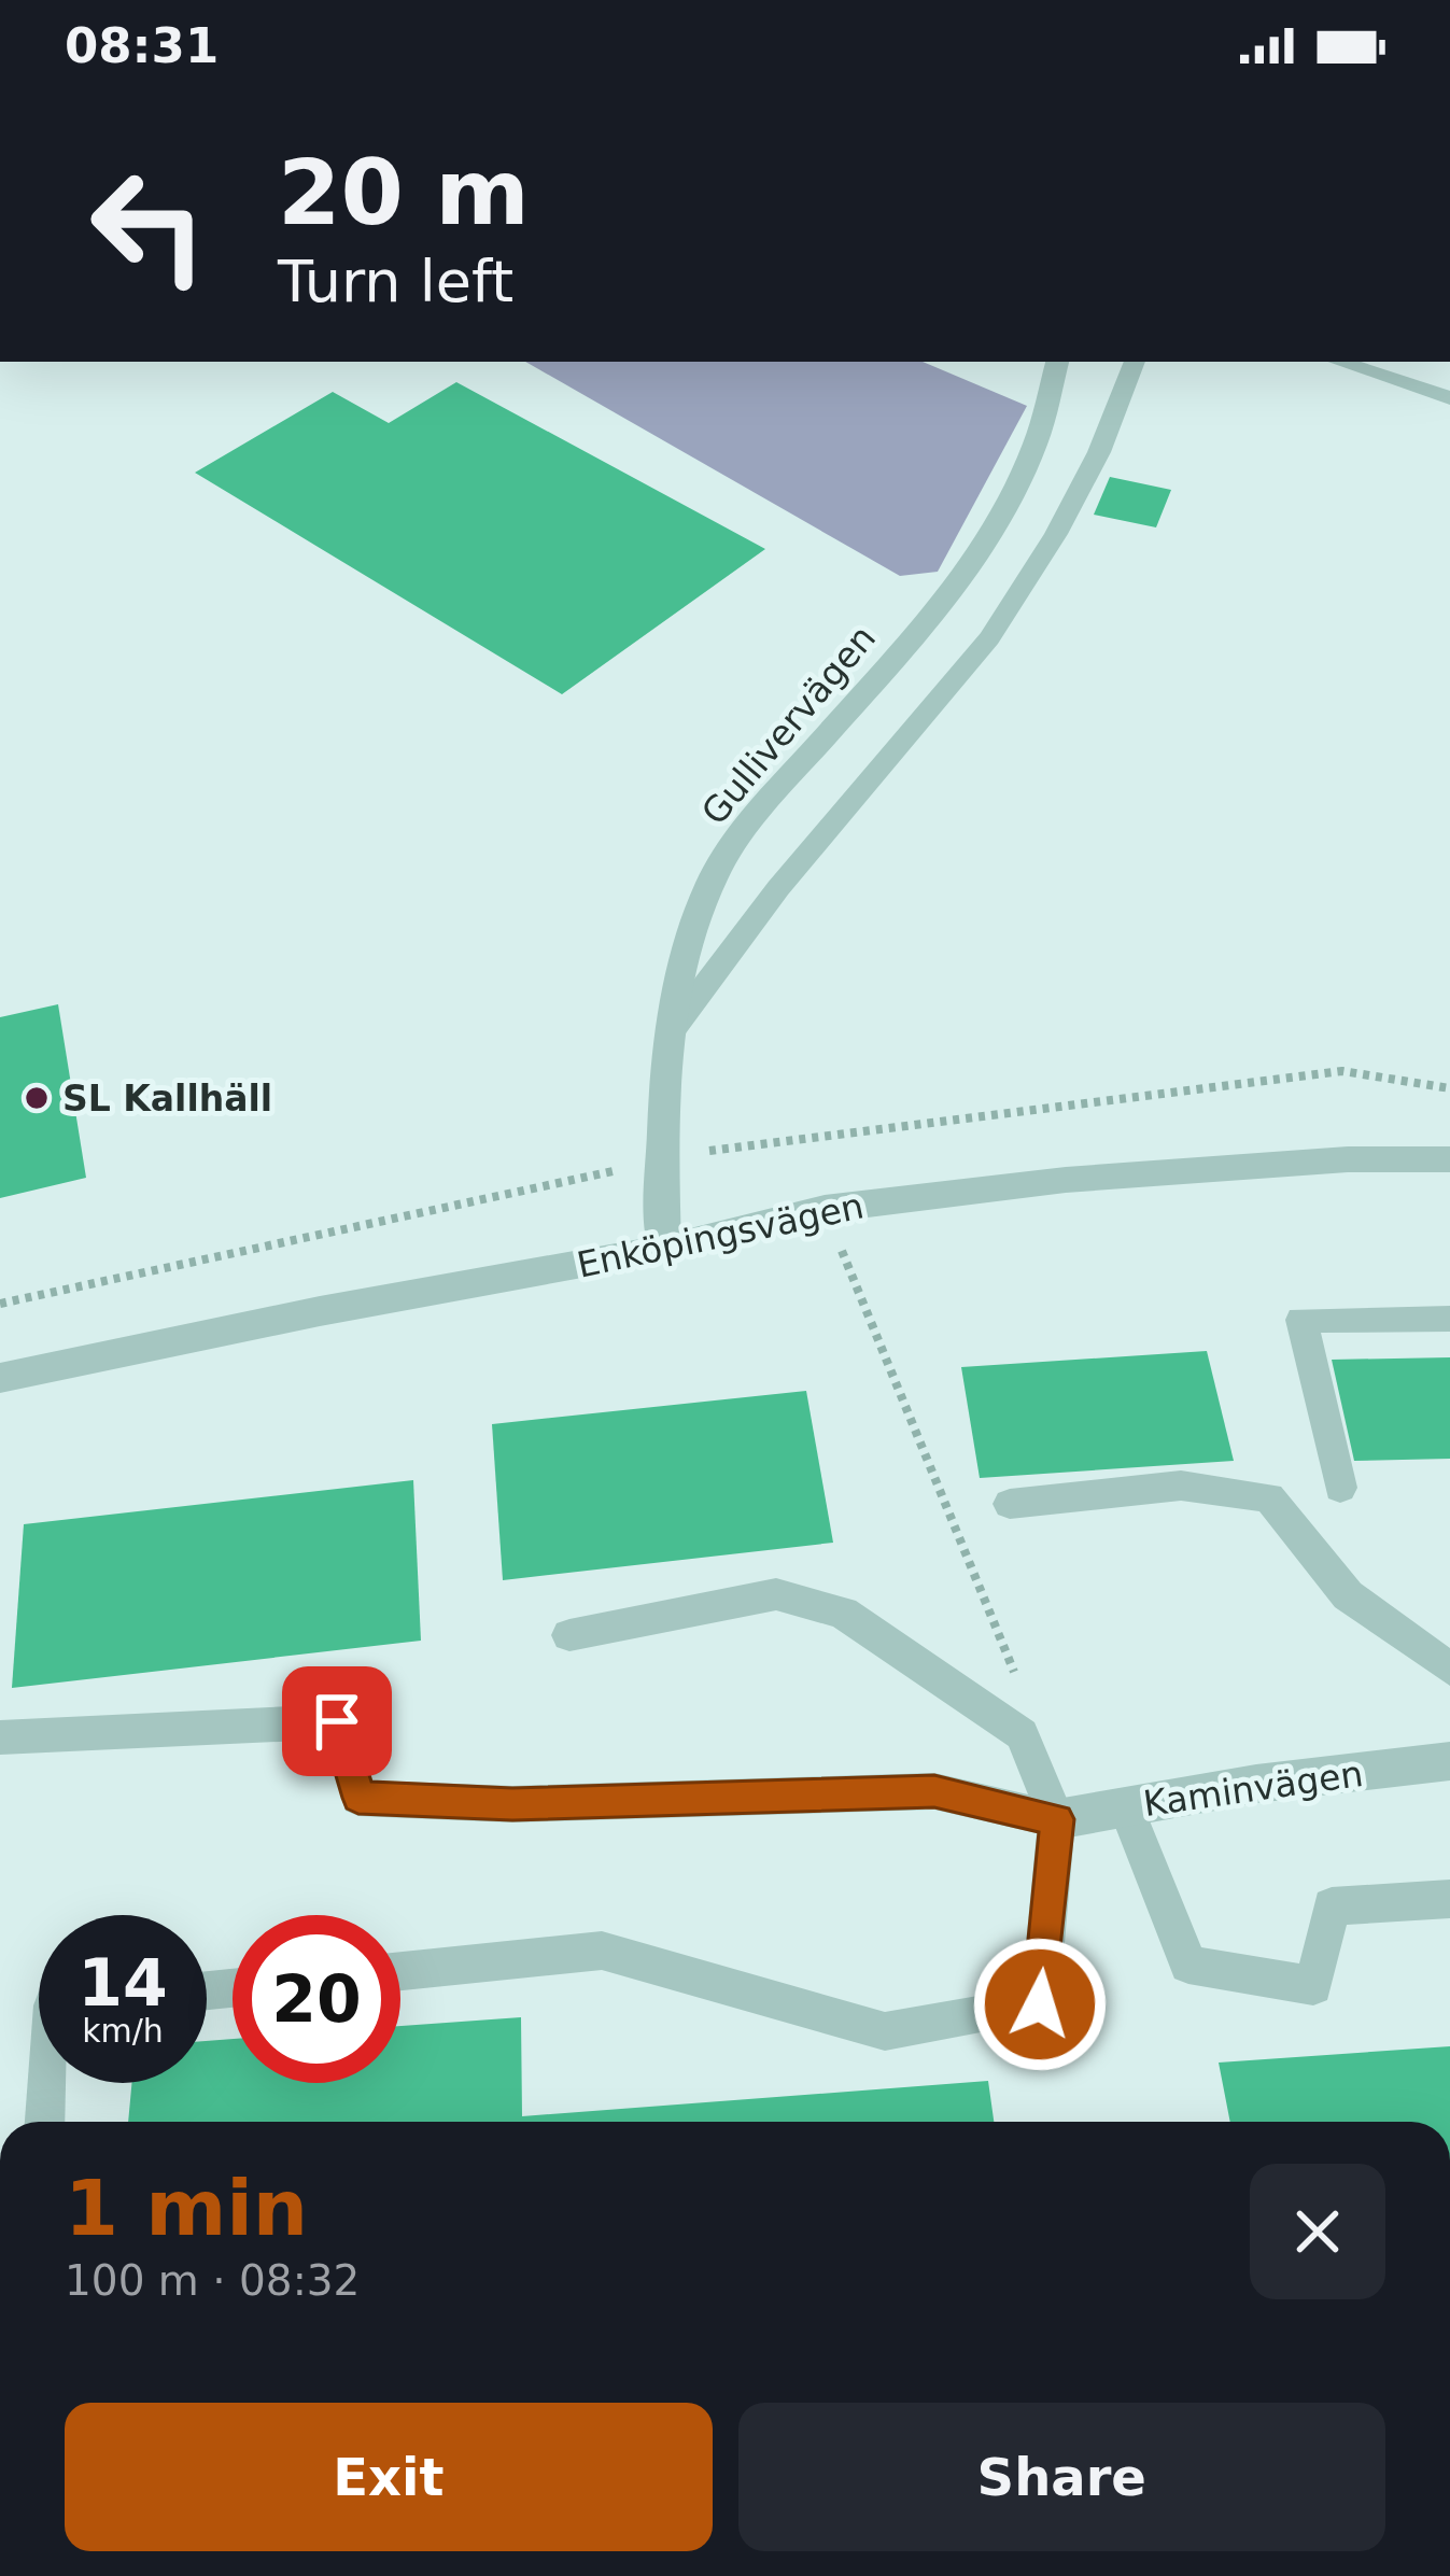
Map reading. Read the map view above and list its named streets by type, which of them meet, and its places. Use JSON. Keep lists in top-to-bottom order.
{
  "streets": {
    "street": ["Gullivervägen", "Enköpingsvägen", "Kaminvägen"]
  },
  "crossings": [
    ["Gullivervägen", "Enköpingsvägen"]
  ],
  "places": ["SL Kallhäll"],
  "page": {
    "status": "08:31",
    "turn": ["20 m", "Turn left"],
    "speed": "14 km/h",
    "limit": "20",
    "heading": ["1 min", "100 m · 08:32"],
    "buttons": ["Exit", "Share"]
  }
}
